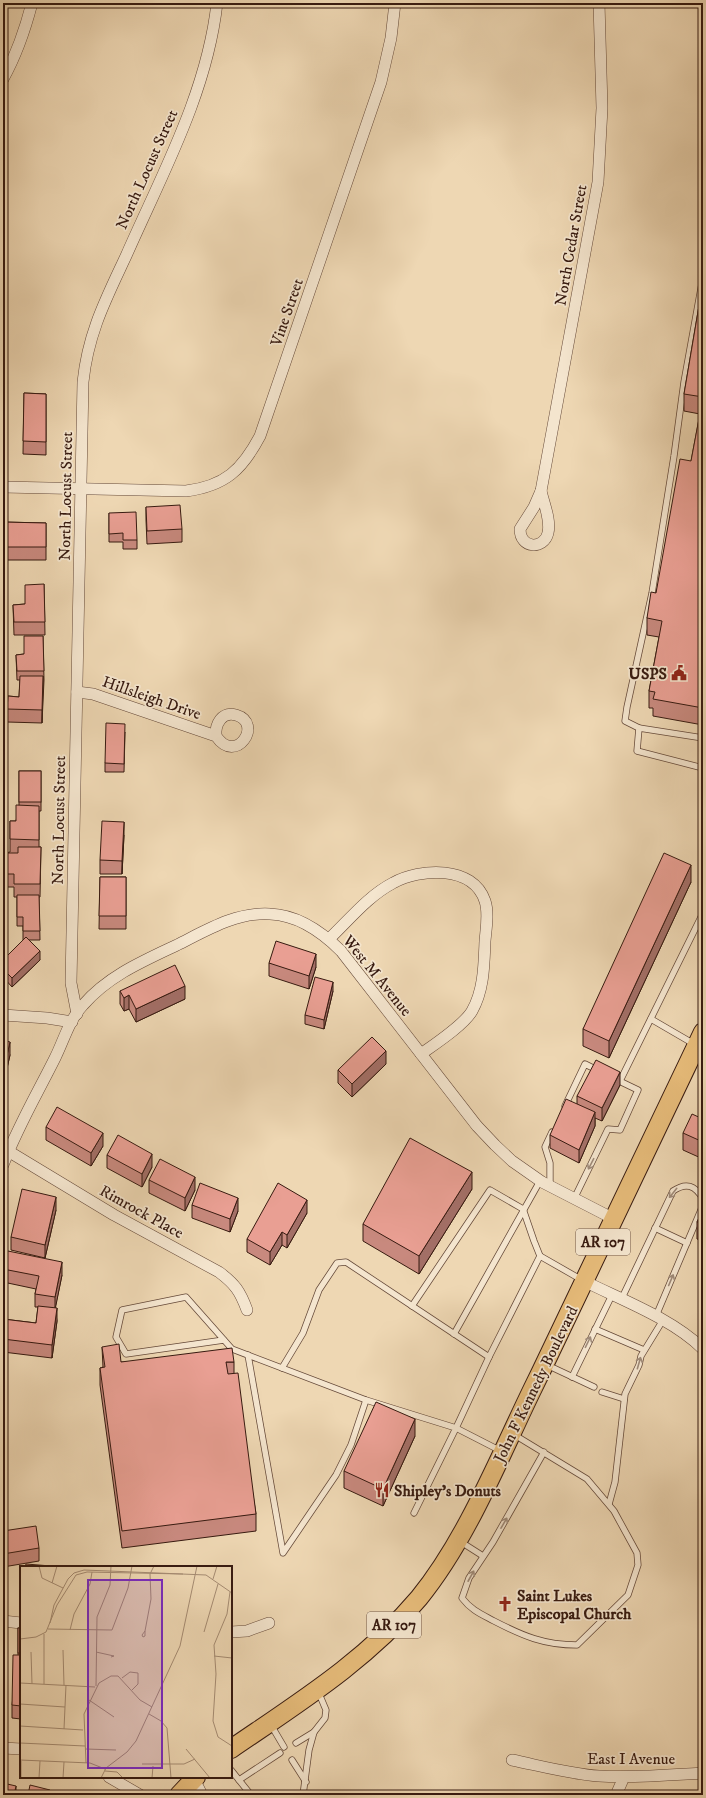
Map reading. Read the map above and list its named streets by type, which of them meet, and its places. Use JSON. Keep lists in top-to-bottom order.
{
  "streets": {
    "main road": ["AR 107", "John F Kennedy Boulevard"],
    "street": [
      "North Locust Street",
      "North Cedar Street",
      "Vine Street",
      "Hillsleigh Drive",
      "West M Avenue",
      "Rimrock Place",
      "East I Avenue"
    ]
  },
  "crossings": [
    ["North Locust Street", "Vine Street"],
    ["North Locust Street", "Hillsleigh Drive"],
    ["North Locust Street", "West M Avenue"],
    ["West M Avenue", "John F Kennedy Boulevard"]
  ],
  "places": {
    "public building": ["USPS"],
    "restaurant": ["Shipley's Donuts"],
    "church": ["Saint Lukes Episcopal Church"]
  }
}
